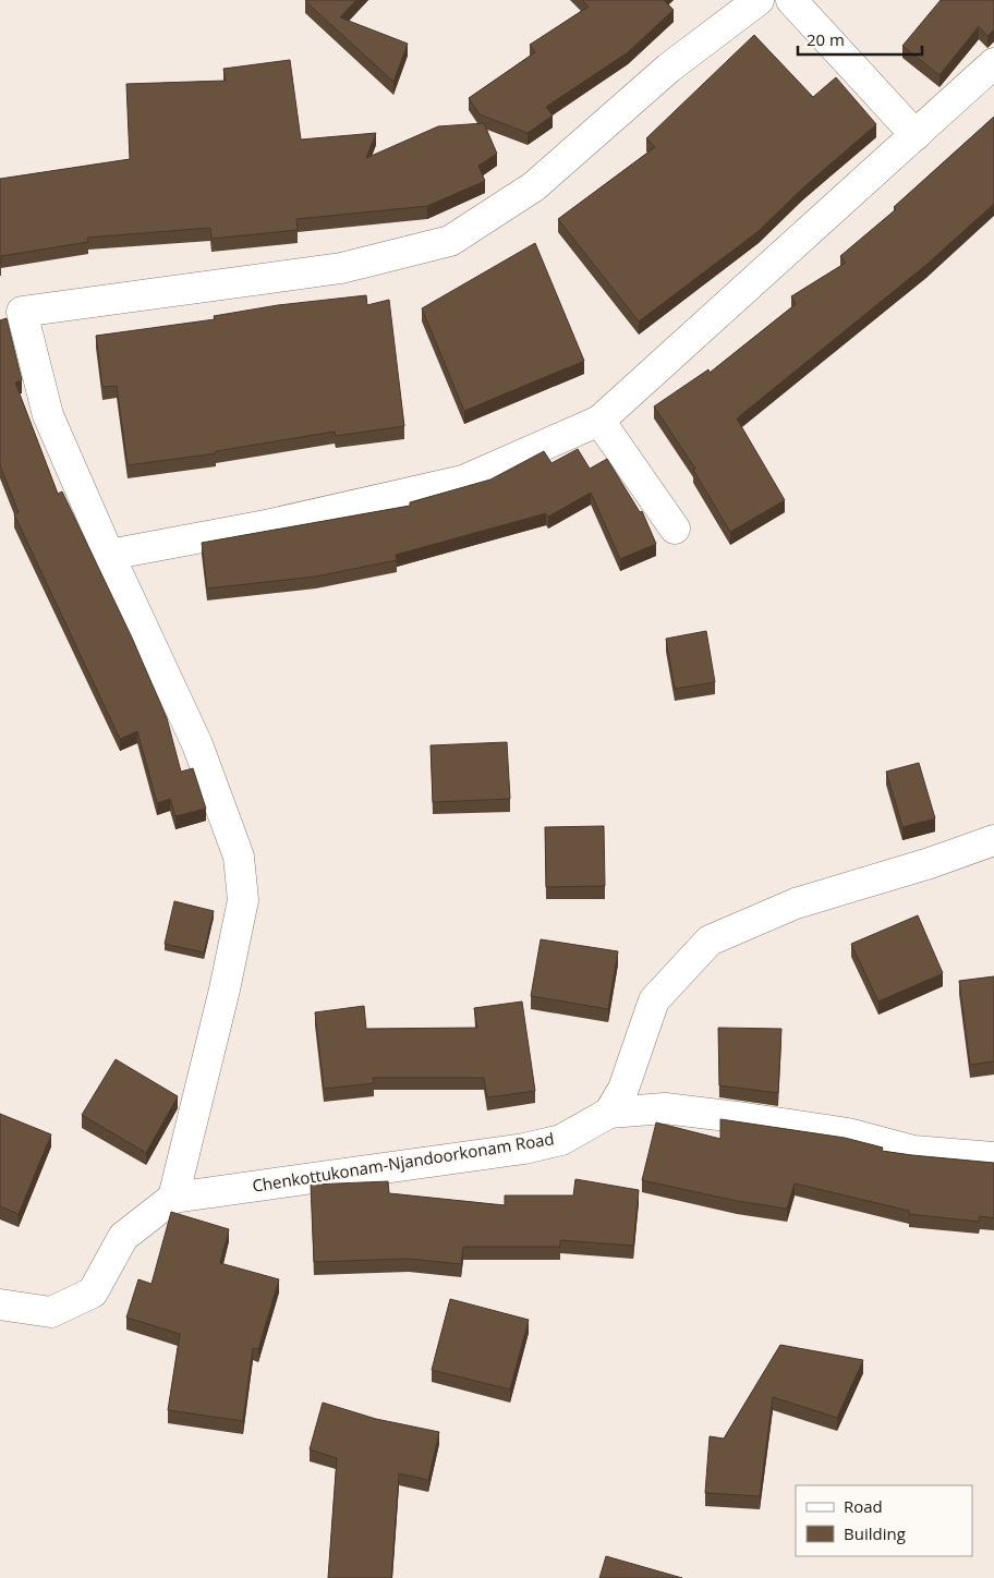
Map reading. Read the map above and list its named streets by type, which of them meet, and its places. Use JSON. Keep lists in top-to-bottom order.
{
  "streets": {
    "street": ["Chenkottukonam-Njandoorkonam Road"]
  },
  "legend": ["Road", "Building"],
  "scale_bar": "20 m"
}
